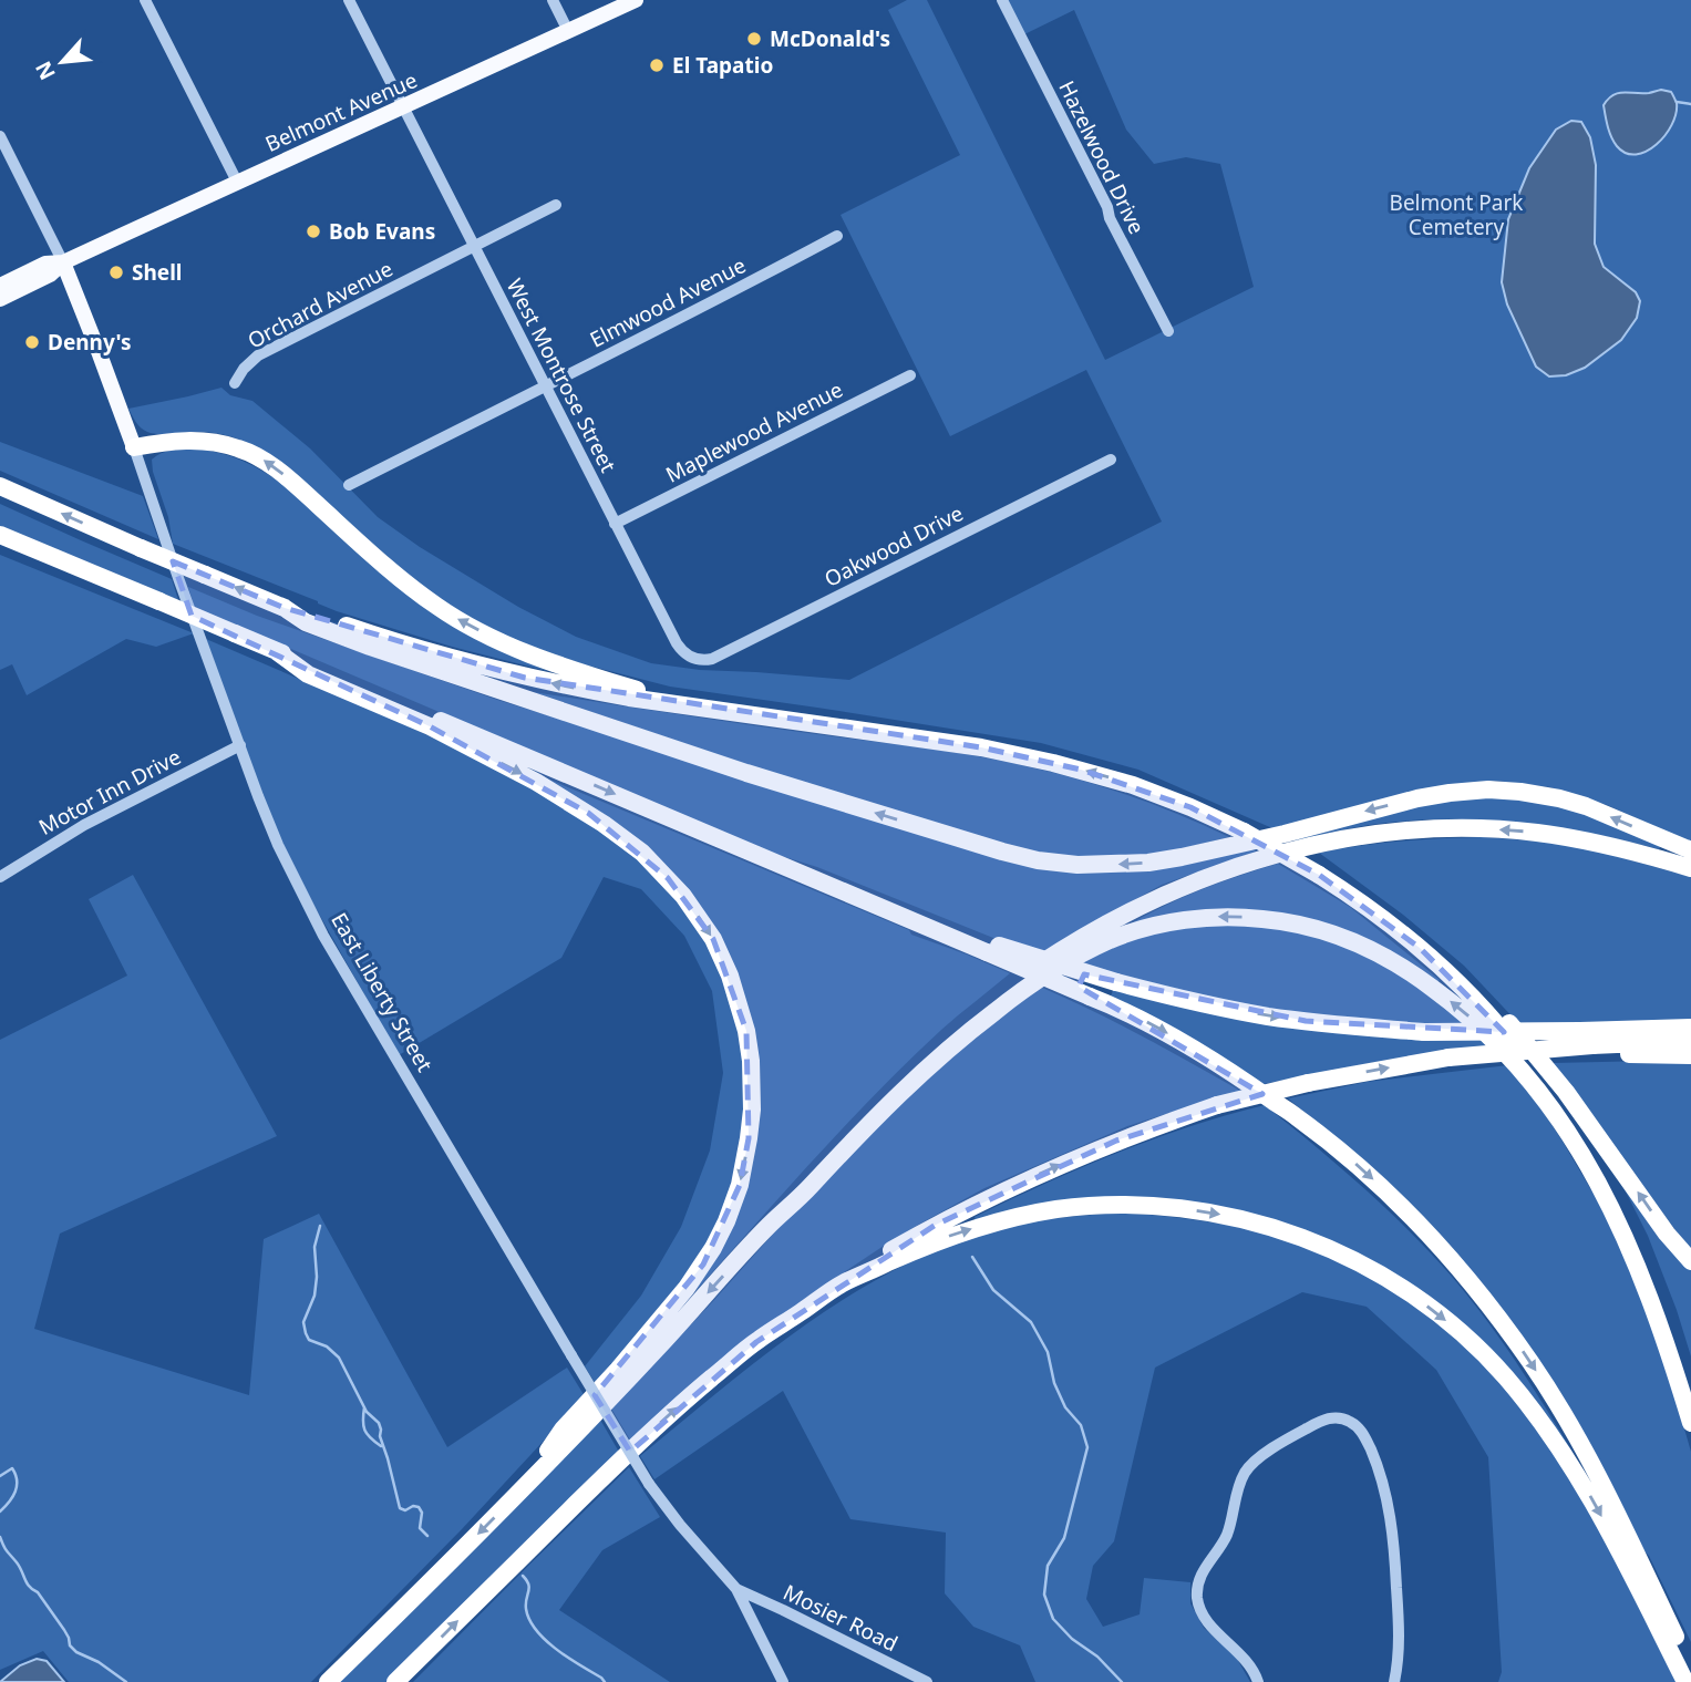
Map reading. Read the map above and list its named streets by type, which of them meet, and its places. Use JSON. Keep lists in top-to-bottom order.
{
  "streets": {
    "main road": ["Belmont Avenue", "East Liberty Street"],
    "street": [
      "Hazelwood Drive",
      "Elmwood Avenue",
      "Orchard Avenue",
      "West Montrose Street",
      "Maplewood Avenue",
      "Oakwood Drive",
      "Motor Inn Drive",
      "Mosier Road"
    ]
  },
  "crossings": [
    ["Belmont Avenue", "West Montrose Street"],
    ["Belmont Avenue", "East Liberty Street"],
    ["Elmwood Avenue", "West Montrose Street"],
    ["Orchard Avenue", "West Montrose Street"],
    ["West Montrose Street", "Maplewood Avenue"],
    ["West Montrose Street", "Oakwood Drive"],
    ["Motor Inn Drive", "East Liberty Street"],
    ["East Liberty Street", "Mosier Road"]
  ],
  "parks": ["Belmont Park Cemetery"],
  "places": [
    "McDonald's",
    "El Tapatio",
    "Bob Evans",
    "Shell",
    "Denny's"
  ],
  "north": "bottom left"
}
